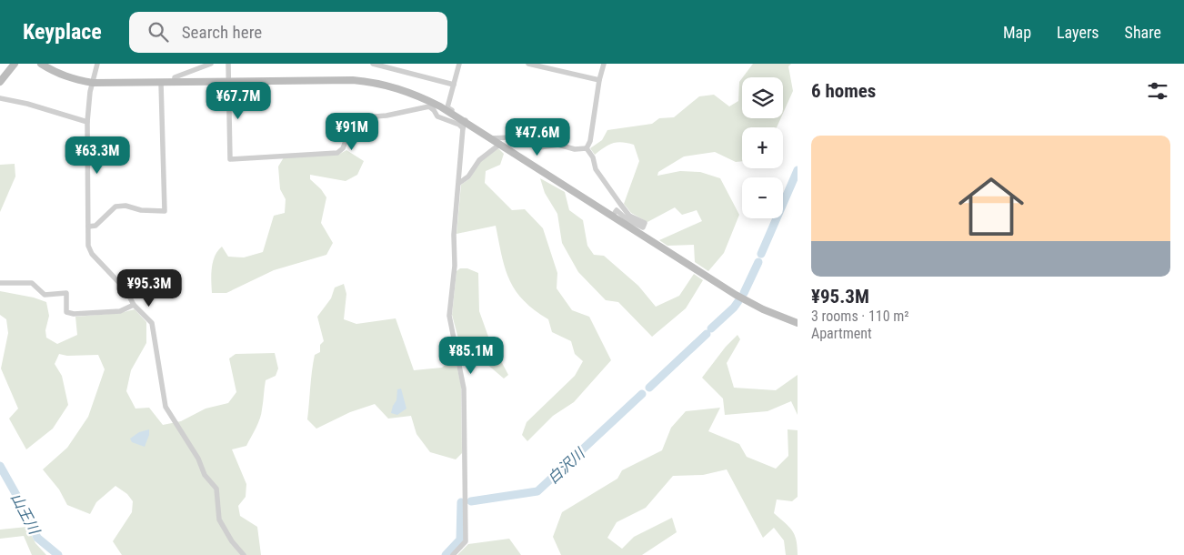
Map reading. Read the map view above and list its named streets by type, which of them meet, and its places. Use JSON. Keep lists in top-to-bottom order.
{
  "water": ["白沢川", "山王川"],
  "page": {
    "header": "Keyplace",
    "search": "Search here",
    "nav": ["Map", "Layers", "Share"],
    "heading": "6 homes",
    "map_buttons": ["+", "−"],
    "price": [
      "¥67.7M",
      "¥91M",
      "¥47.6M",
      "¥63.3M",
      "¥95.3M",
      "¥85.1M"
    ],
    "list": [
      {
        "name": "¥95.3M",
        "note": "3 rooms · 110 m² · Apartment"
      }
    ]
  }
}
